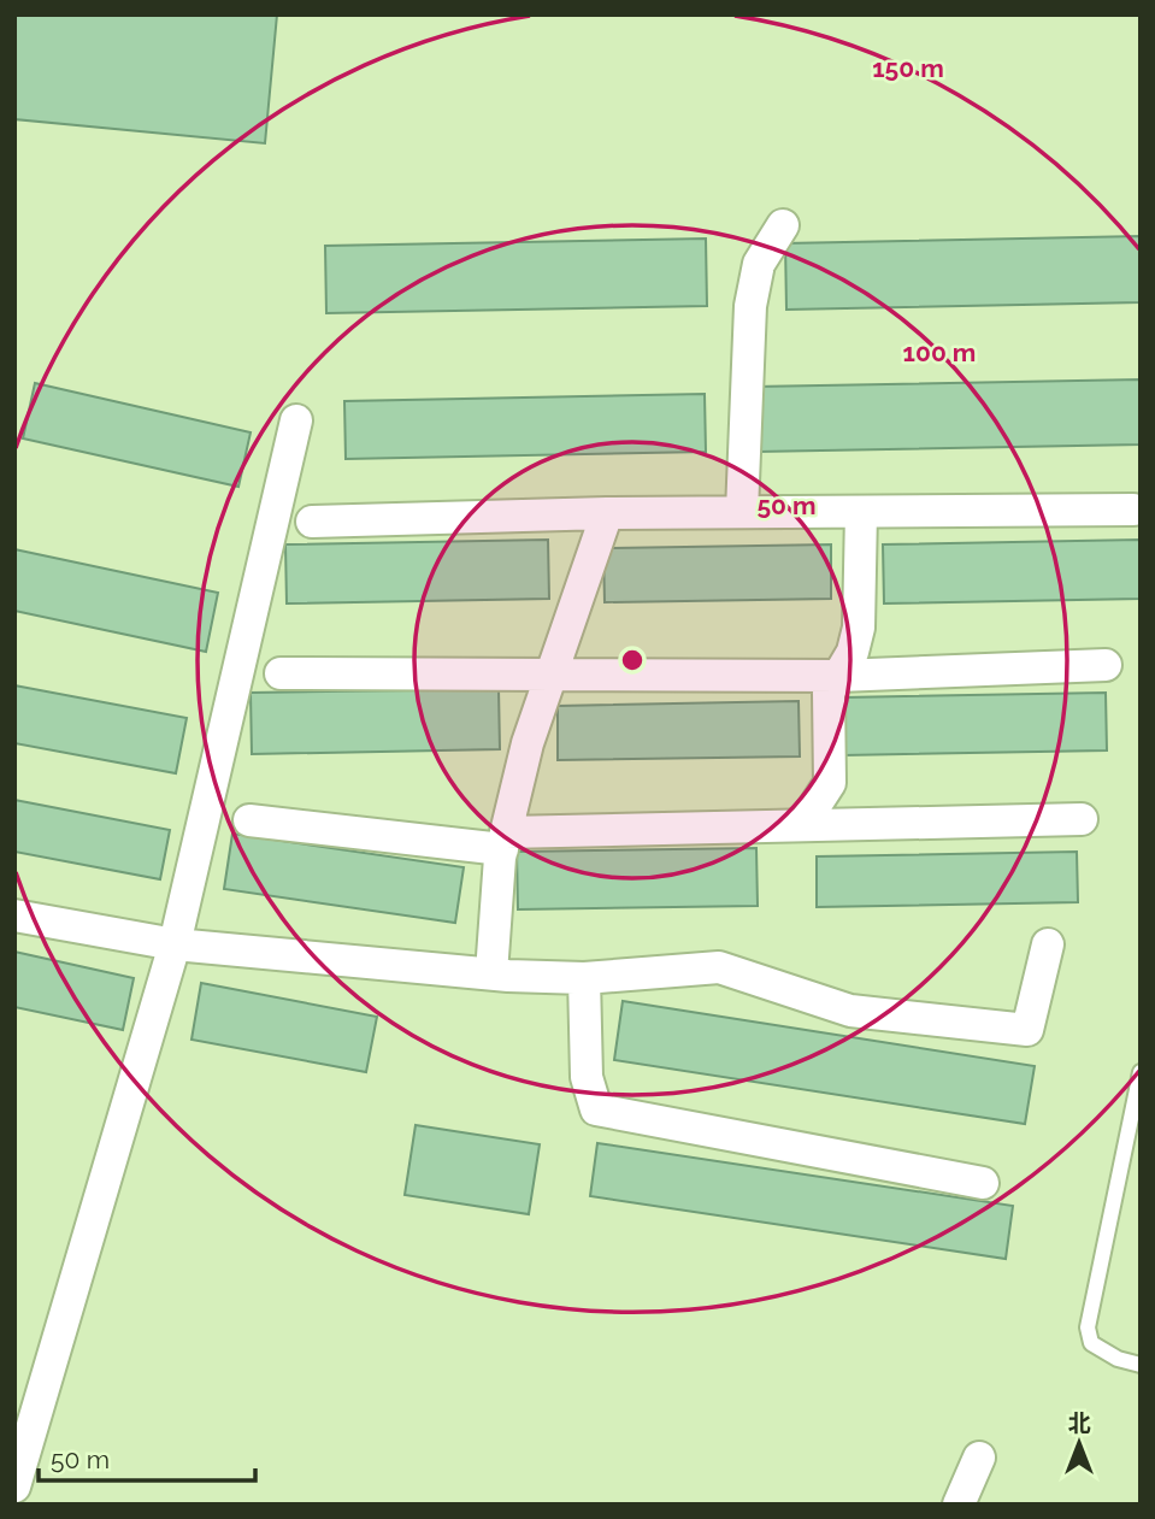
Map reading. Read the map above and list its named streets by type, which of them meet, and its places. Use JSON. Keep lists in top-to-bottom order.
{
  "scale_bar": "50 m",
  "north": "top",
  "rings": ["150 m", "100 m", "50 m"]
}
